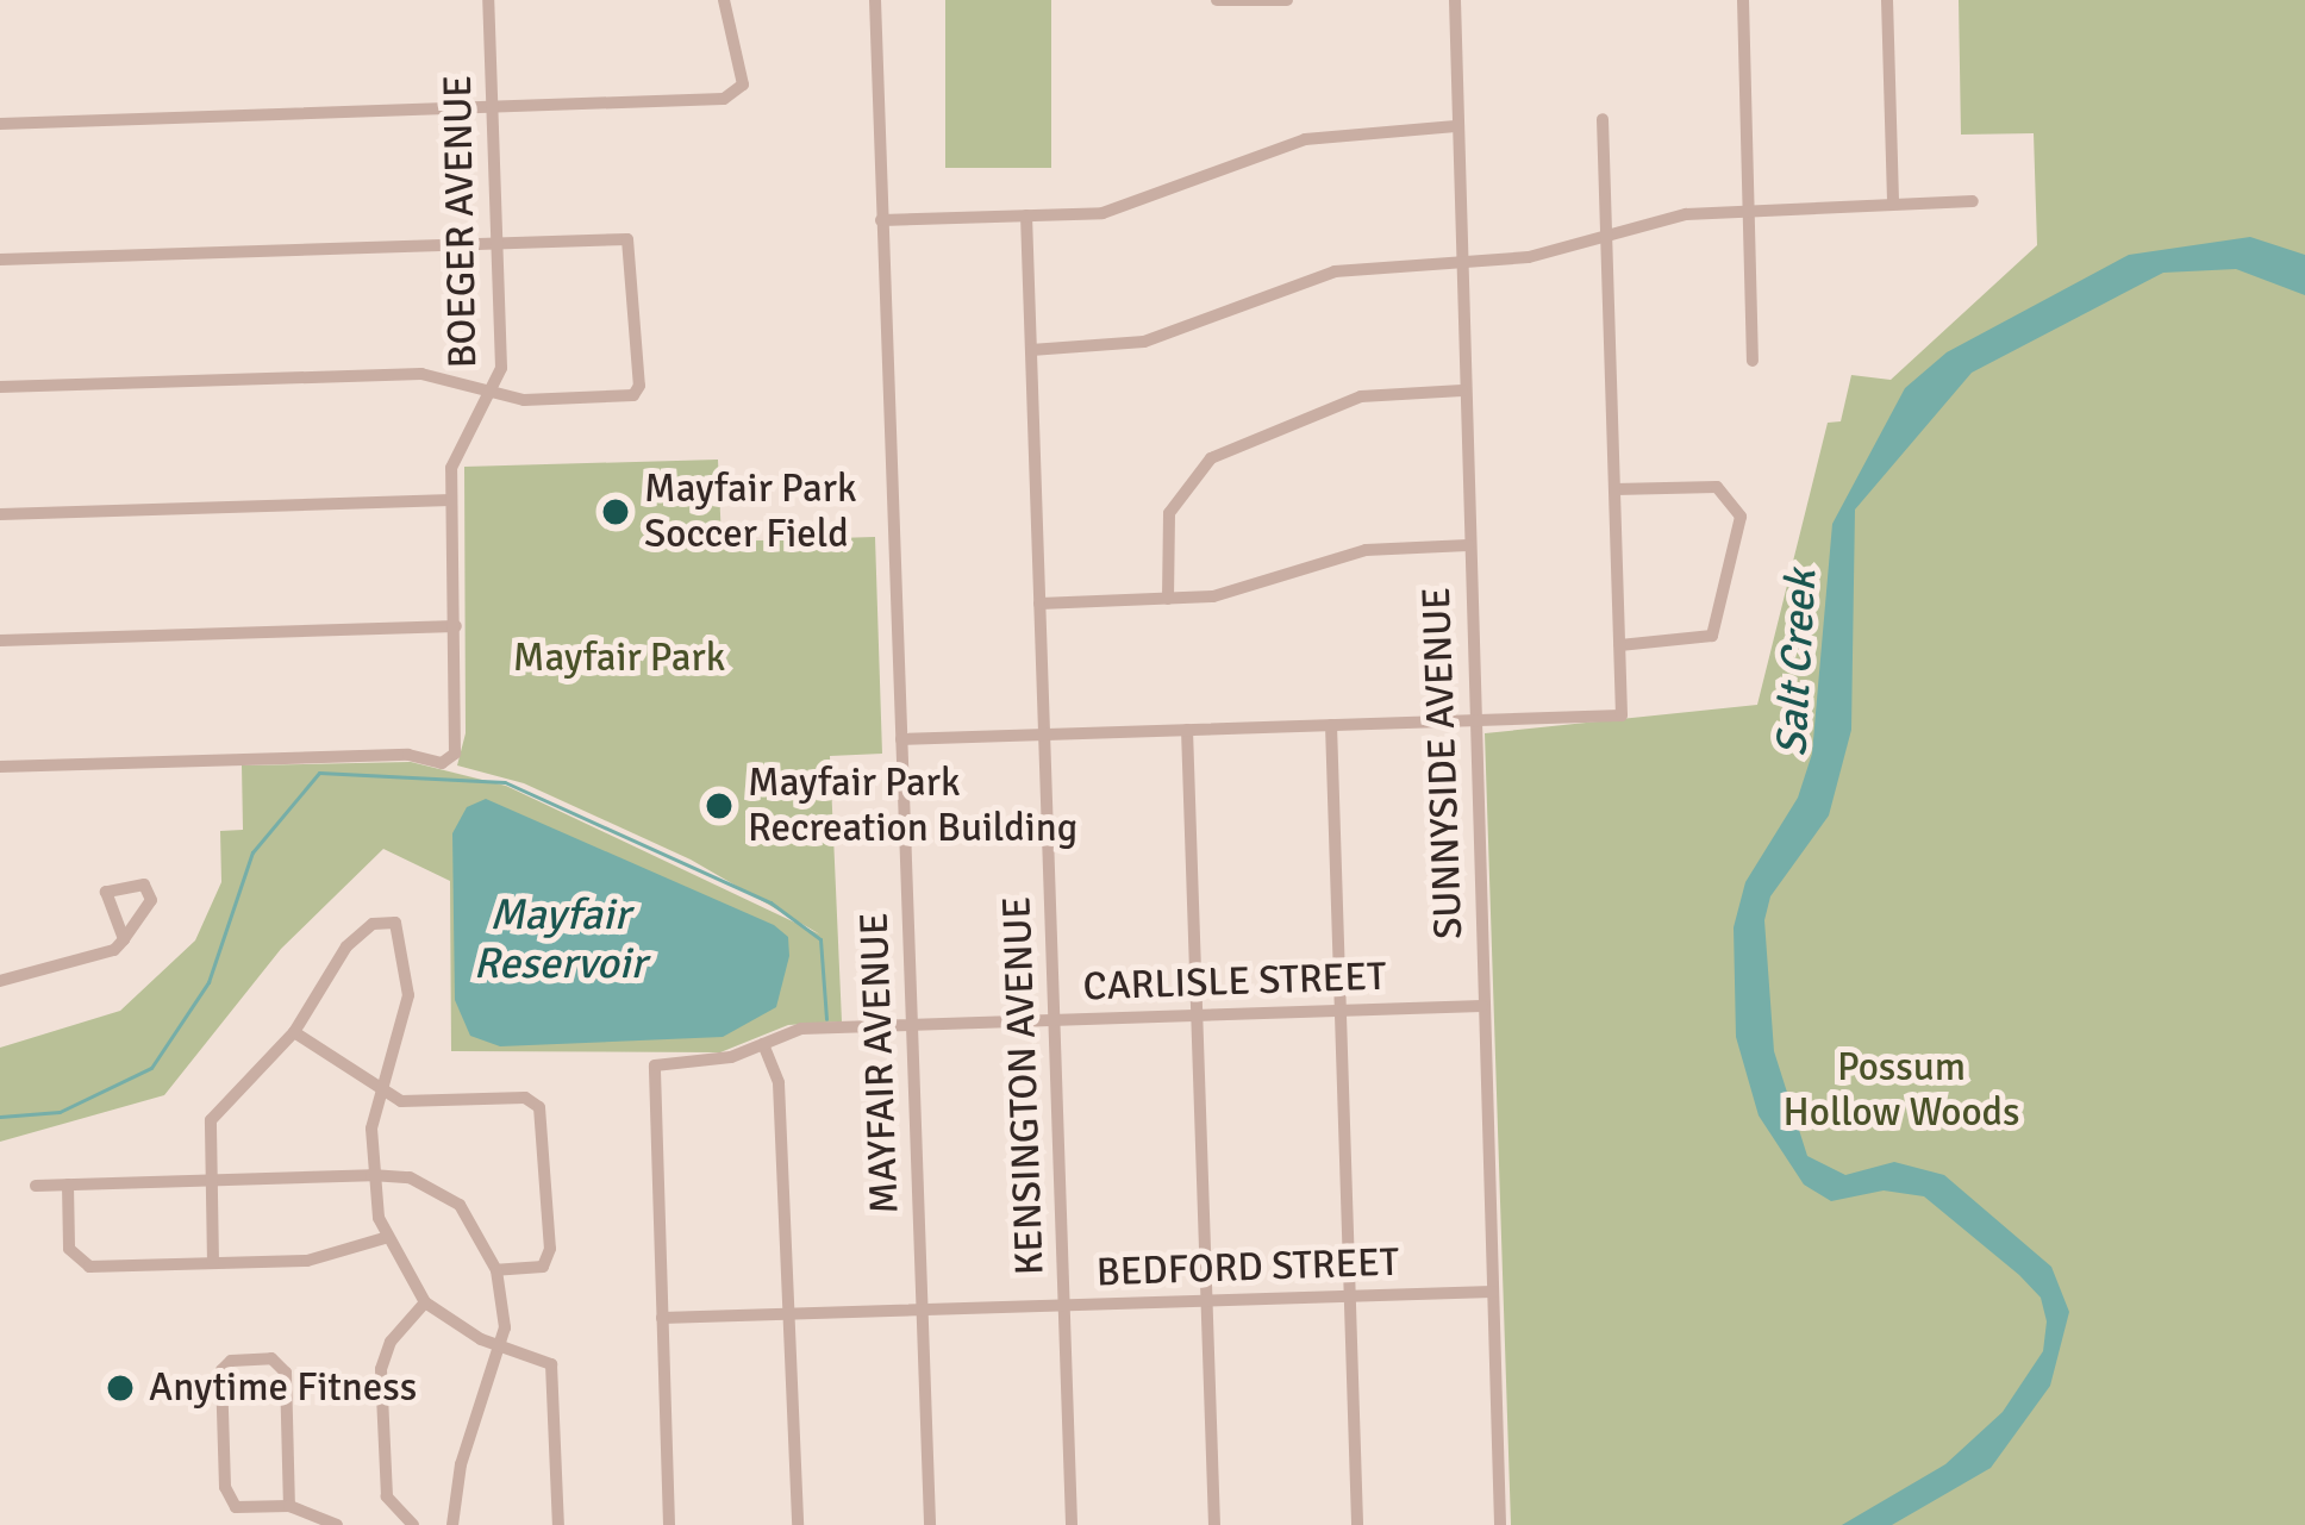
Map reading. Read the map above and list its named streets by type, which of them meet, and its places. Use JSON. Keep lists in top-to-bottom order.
{
  "streets": {
    "street": [
      "BOEGER AVENUE",
      "SUNNYSIDE AVENUE",
      "CARLISLE STREET",
      "MAYFAIR AVENUE",
      "KENSINGTON AVENUE",
      "BEDFORD STREET"
    ]
  },
  "crossings": [
    ["SUNNYSIDE AVENUE", "CARLISLE STREET"],
    ["SUNNYSIDE AVENUE", "BEDFORD STREET"],
    ["CARLISLE STREET", "MAYFAIR AVENUE"],
    ["CARLISLE STREET", "KENSINGTON AVENUE"],
    ["CARLISLE STREET", "BEDFORD STREET"],
    ["MAYFAIR AVENUE", "BEDFORD STREET"],
    ["KENSINGTON AVENUE", "BEDFORD STREET"]
  ],
  "water": ["Salt Creek", "Mayfair Reservoir"],
  "parks": ["Mayfair Park", "Possum Hollow Woods"],
  "places": ["Mayfair Park Soccer Field", "Mayfair Park Recreation Building", "Anytime Fitness"]
}
